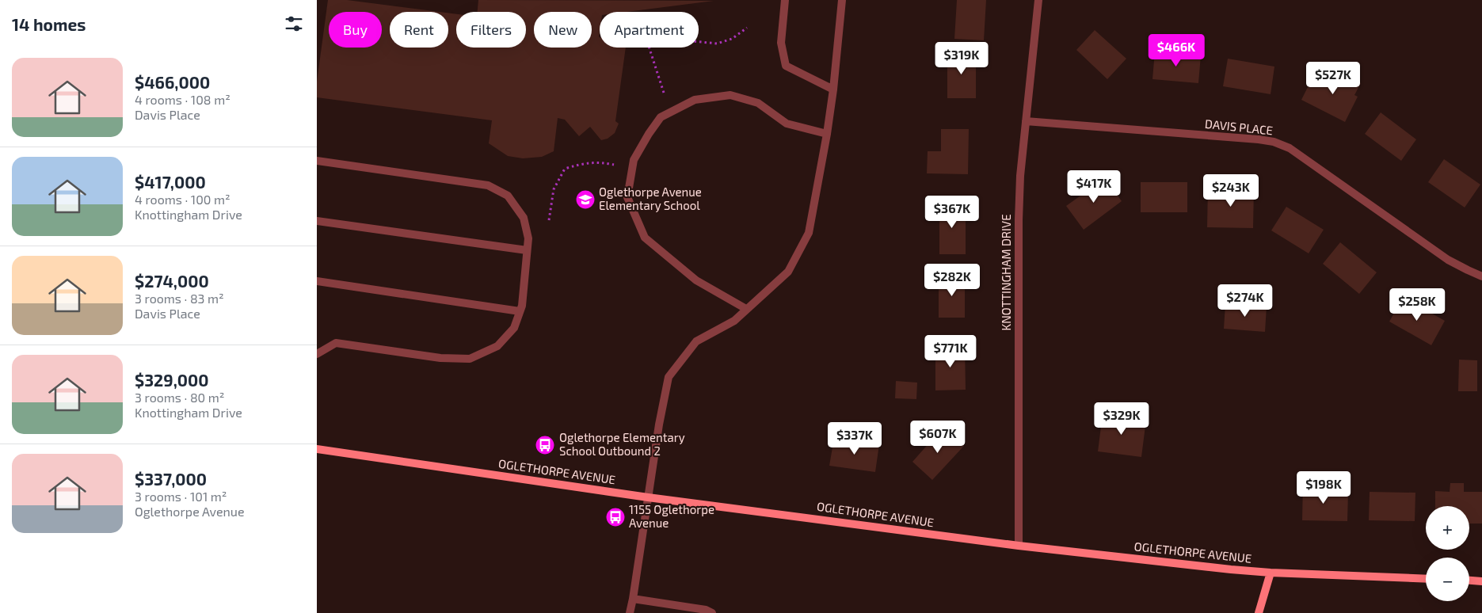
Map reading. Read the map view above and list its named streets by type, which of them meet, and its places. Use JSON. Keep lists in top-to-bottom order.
{
  "streets": {
    "main road": ["OGLETHORPE AVENUE"],
    "street": ["DAVIS PLACE", "KNOTTINGHAM DRIVE"]
  },
  "crossings": [
    ["DAVIS PLACE", "KNOTTINGHAM DRIVE"],
    ["KNOTTINGHAM DRIVE", "OGLETHORPE AVENUE"]
  ],
  "places": {
    "school or university": ["Oglethorpe Avenue Elementary School"],
    "bus stop": ["Oglethorpe Elementary School Outbound 2", "1155 Oglethorpe Avenue"]
  },
  "page": {
    "heading": "14 homes",
    "chip": [
      "Buy",
      "Rent",
      "Filters",
      "New",
      "Apartment"
    ],
    "price": [
      "$466K",
      "$319K",
      "$527K",
      "$417K",
      "$243K",
      "$367K",
      "$282K",
      "$274K",
      "$258K",
      "$771K",
      "$329K",
      "$607K",
      "$337K",
      "$198K"
    ],
    "list": [
      {
        "name": "$466,000",
        "note": "4 rooms · 108 m² · Davis Place"
      },
      {
        "name": "$417,000",
        "note": "4 rooms · 100 m² · Knottingham Drive"
      },
      {
        "name": "$274,000",
        "note": "3 rooms · 83 m² · Davis Place"
      },
      {
        "name": "$329,000",
        "note": "3 rooms · 80 m² · Knottingham Drive"
      },
      {
        "name": "$337,000",
        "note": "3 rooms · 101 m² · Oglethorpe Avenue"
      }
    ],
    "map_buttons": ["+", "−"]
  }
}
